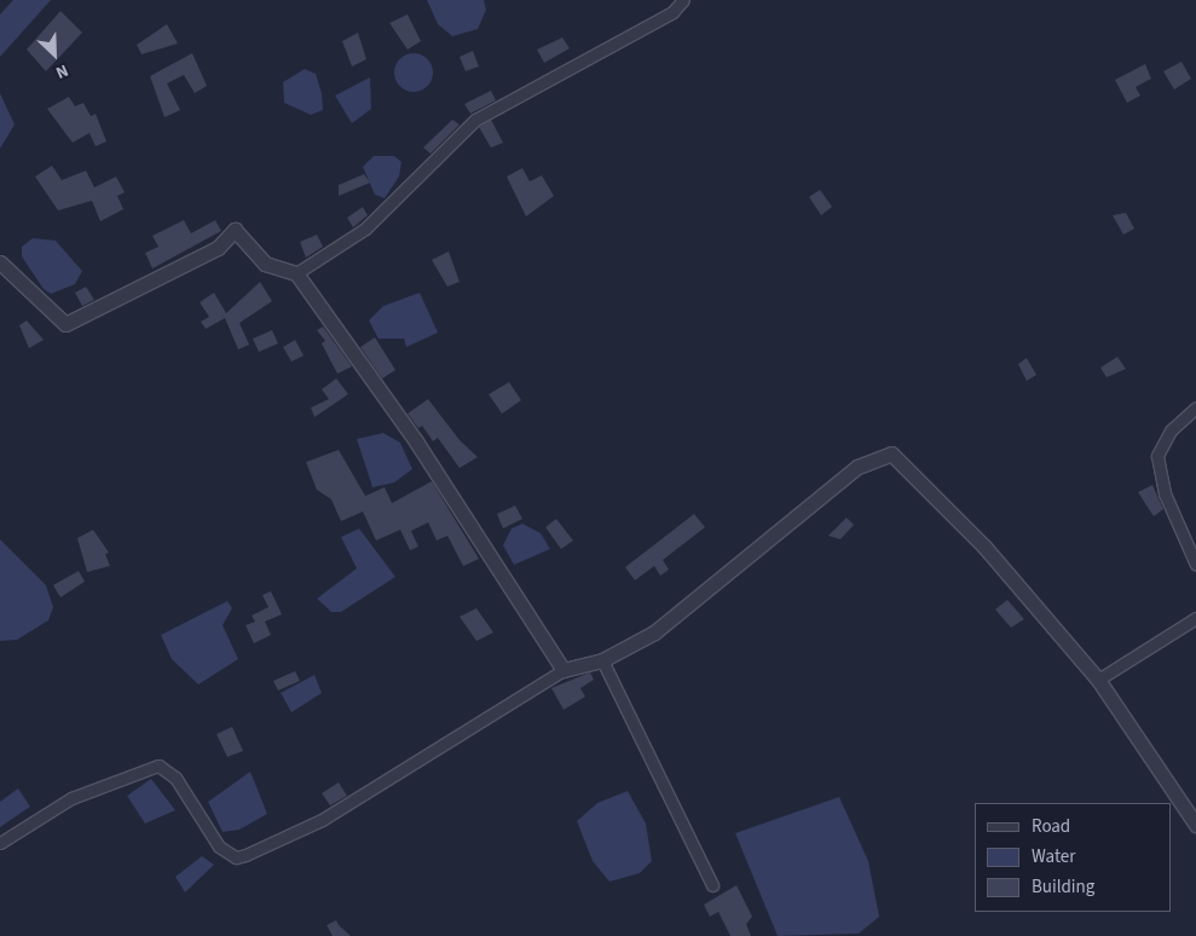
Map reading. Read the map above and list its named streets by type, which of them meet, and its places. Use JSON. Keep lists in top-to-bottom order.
{
  "legend": ["Road", "Water", "Building"],
  "north": "bottom right"
}
